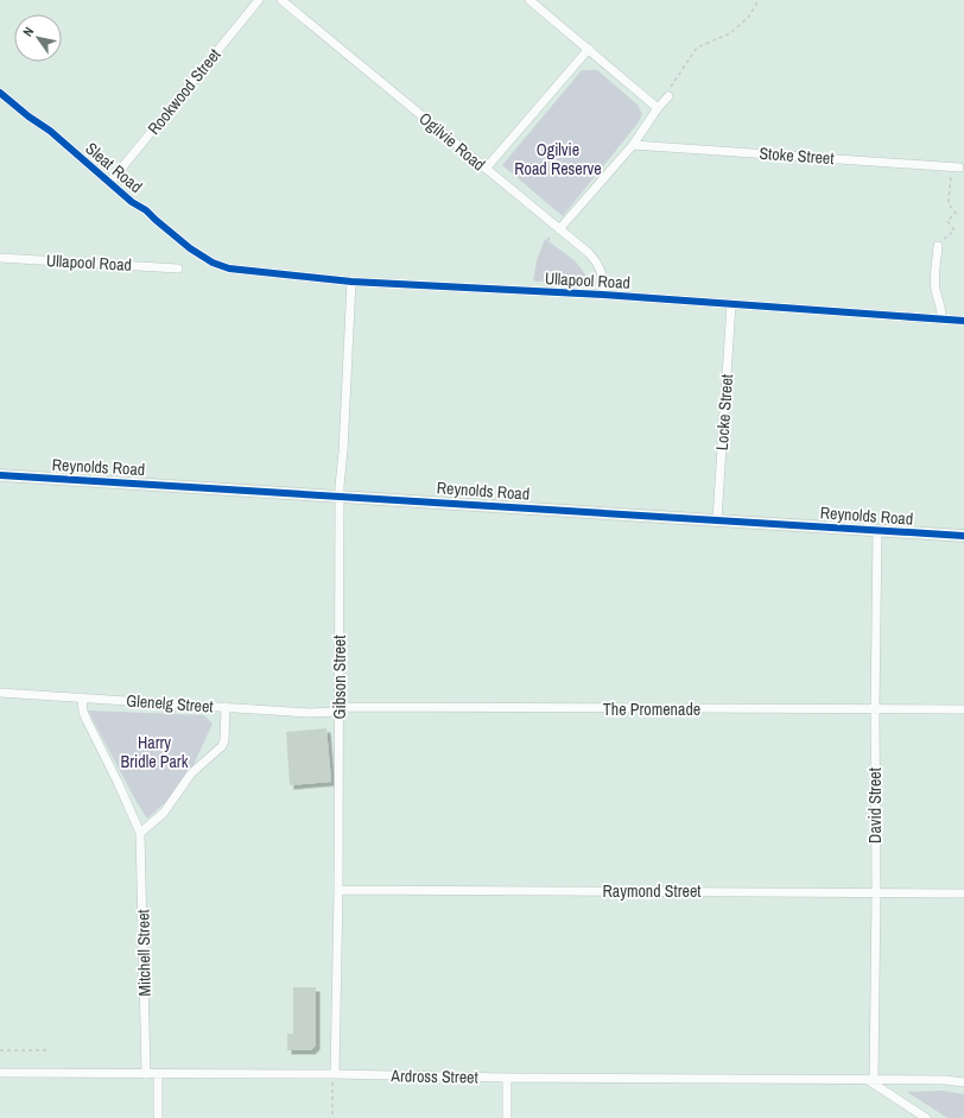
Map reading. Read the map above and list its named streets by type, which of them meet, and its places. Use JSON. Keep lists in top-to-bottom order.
{
  "streets": {
    "street": [
      "Rookwood Street",
      "Ogilvie Road",
      "Stoke Street",
      "Sleat Road",
      "Ullapool Road",
      "Locke Street",
      "Reynolds Road",
      "Gibson Street",
      "Glenelg Street",
      "The Promenade",
      "David Street",
      "Raymond Street",
      "Mitchell Street",
      "Ardross Street"
    ]
  },
  "crossings": [
    ["Rookwood Street", "Sleat Road"],
    ["Ogilvie Road", "Ullapool Road"],
    ["Sleat Road", "Ullapool Road"],
    ["Ullapool Road", "Locke Street"],
    ["Ullapool Road", "Gibson Street"],
    ["Locke Street", "Reynolds Road"],
    ["Reynolds Road", "Gibson Street"],
    ["Reynolds Road", "David Street"],
    ["Gibson Street", "Glenelg Street"],
    ["Gibson Street", "The Promenade"],
    ["Gibson Street", "Raymond Street"],
    ["Gibson Street", "Ardross Street"],
    ["Glenelg Street", "The Promenade"],
    ["The Promenade", "David Street"],
    ["David Street", "Raymond Street"],
    ["David Street", "Ardross Street"],
    ["Mitchell Street", "Ardross Street"]
  ],
  "parks": ["Ogilvie Road Reserve", "Harry Bridle Park"],
  "north": "top left"
}
